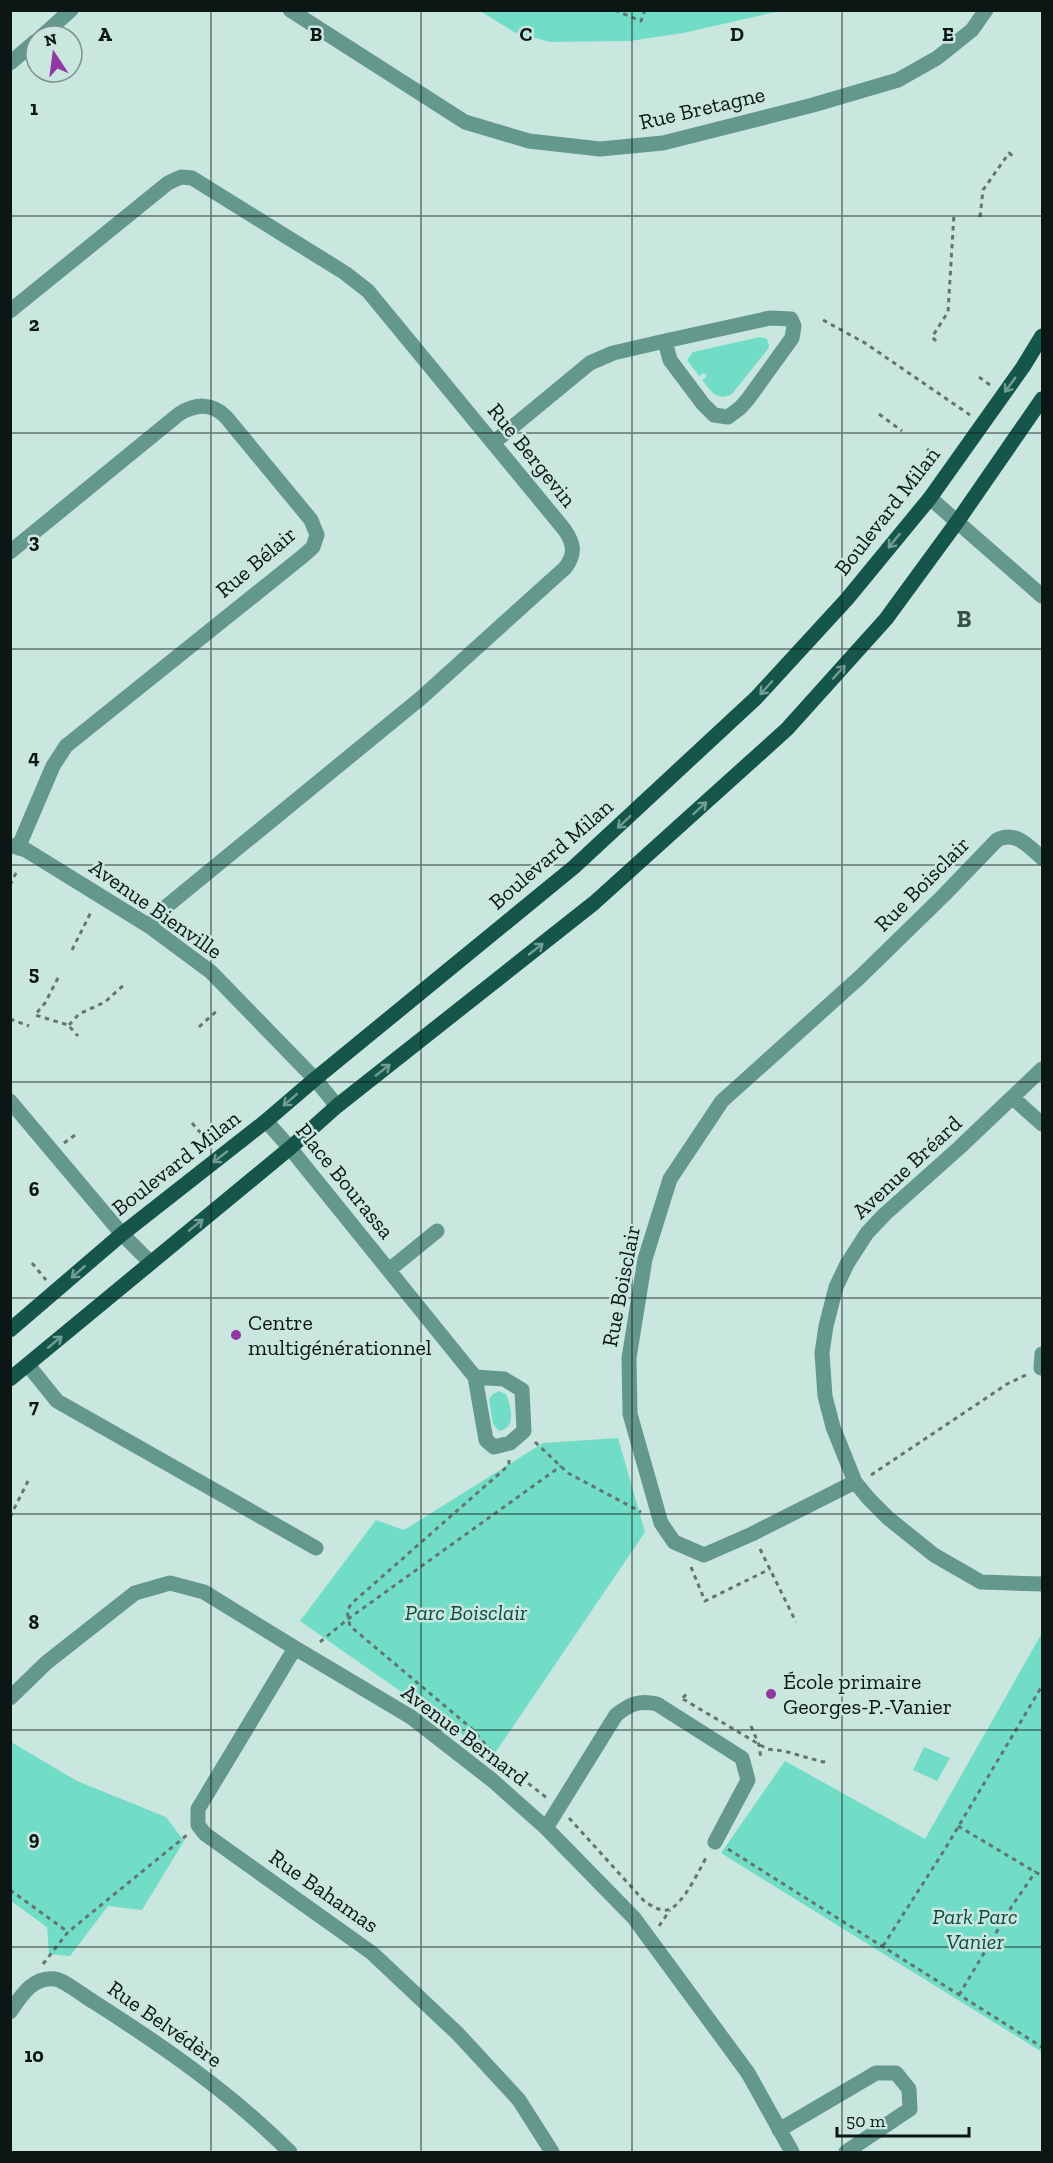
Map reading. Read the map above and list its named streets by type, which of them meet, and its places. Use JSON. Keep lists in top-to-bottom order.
{
  "streets": {
    "main road": ["Boulevard Milan"],
    "street": [
      "Rue Bretagne",
      "Rue Bergevin",
      "Rue Bélair",
      "Rue Boisclair",
      "Avenue Bienville",
      "Avenue Bréard",
      "Place Bourassa",
      "Avenue Bernard",
      "Rue Bahamas",
      "Rue Belvédère"
    ]
  },
  "crossings": [
    ["Rue Bergevin", "Avenue Bienville"],
    ["Boulevard Milan", "Avenue Bienville"],
    ["Boulevard Milan", "Place Bourassa"],
    ["Rue Bélair", "Avenue Bienville"]
  ],
  "districts": ["B"],
  "parks": ["Parc Boisclair", "Park Parc Vanier"],
  "places": ["Centre multigénérationnel", "École primaire Georges-P.-Vanier"],
  "scale_bar": "50 m",
  "north": "top",
  "grid": {
    "columns": [
      "A",
      "B",
      "C",
      "D",
      "E"
    ],
    "rows": [
      "1",
      "2",
      "3",
      "4",
      "5",
      "6",
      "7",
      "8",
      "9",
      "10"
    ]
  }
}
